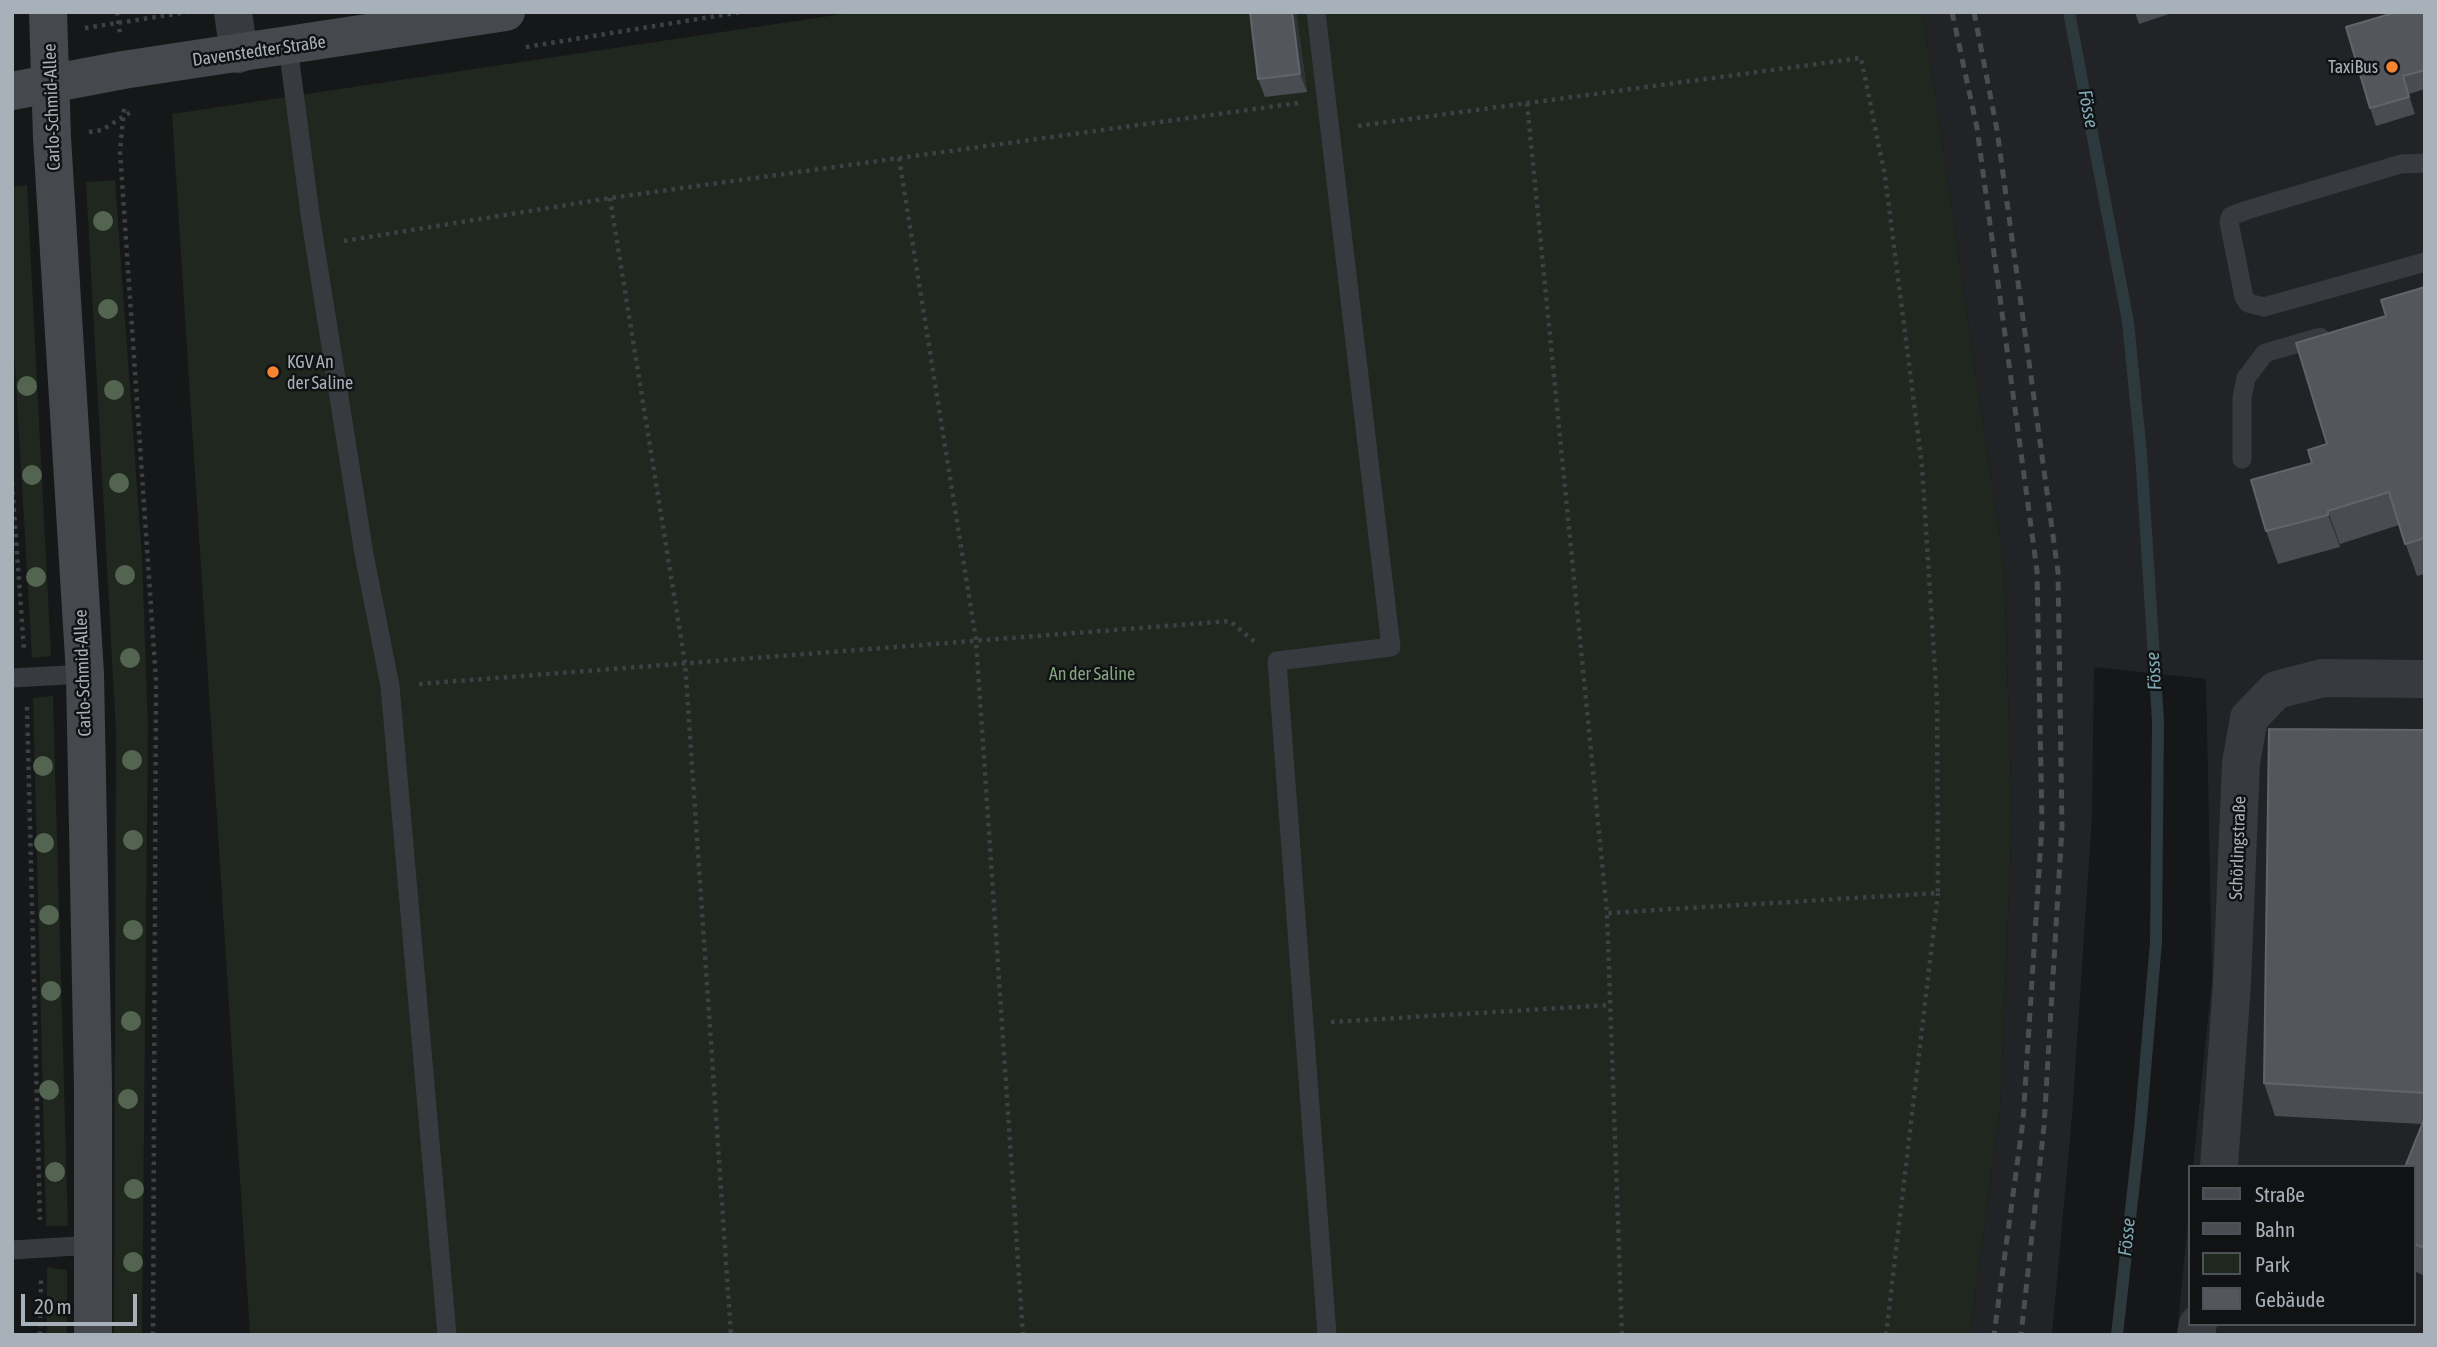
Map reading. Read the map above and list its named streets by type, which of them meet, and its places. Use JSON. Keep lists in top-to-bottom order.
{
  "streets": {
    "street": ["Davenstedter Straße", "Carlo-Schmid-Allee", "Schörlingstraße"]
  },
  "crossings": [
    ["Davenstedter Straße", "Carlo-Schmid-Allee"]
  ],
  "water": ["Fösse"],
  "parks": ["An der Saline"],
  "places": ["TaxiBus", "KGV An der Saline"],
  "legend": [
    "Straße",
    "Bahn",
    "Park",
    "Gebäude"
  ],
  "scale_bar": "20 m"
}
